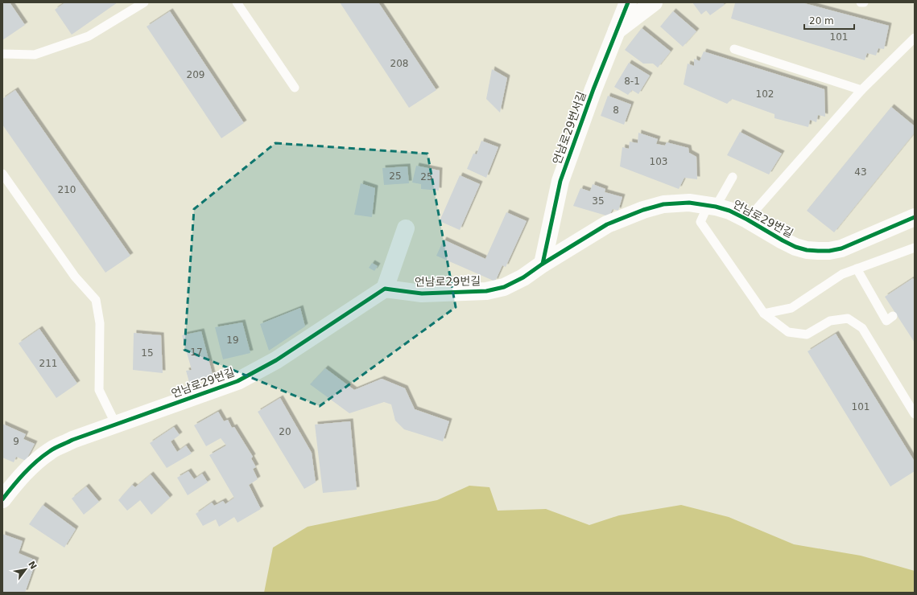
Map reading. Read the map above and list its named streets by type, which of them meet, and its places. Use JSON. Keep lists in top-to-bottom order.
{
  "streets": {
    "street": ["언남로29번서길", "언남로29번길"]
  },
  "crossings": [
    ["언남로29번서길", "언남로29번길"]
  ],
  "house_numbers": [
    "101",
    "208",
    "209",
    "8-1",
    "102",
    "8",
    "103",
    "43",
    "25",
    "25",
    "210",
    "35",
    "19",
    "17",
    "15",
    "211",
    "101",
    "20",
    "9"
  ],
  "scale_bar": "20 m",
  "north": "top right"
}
